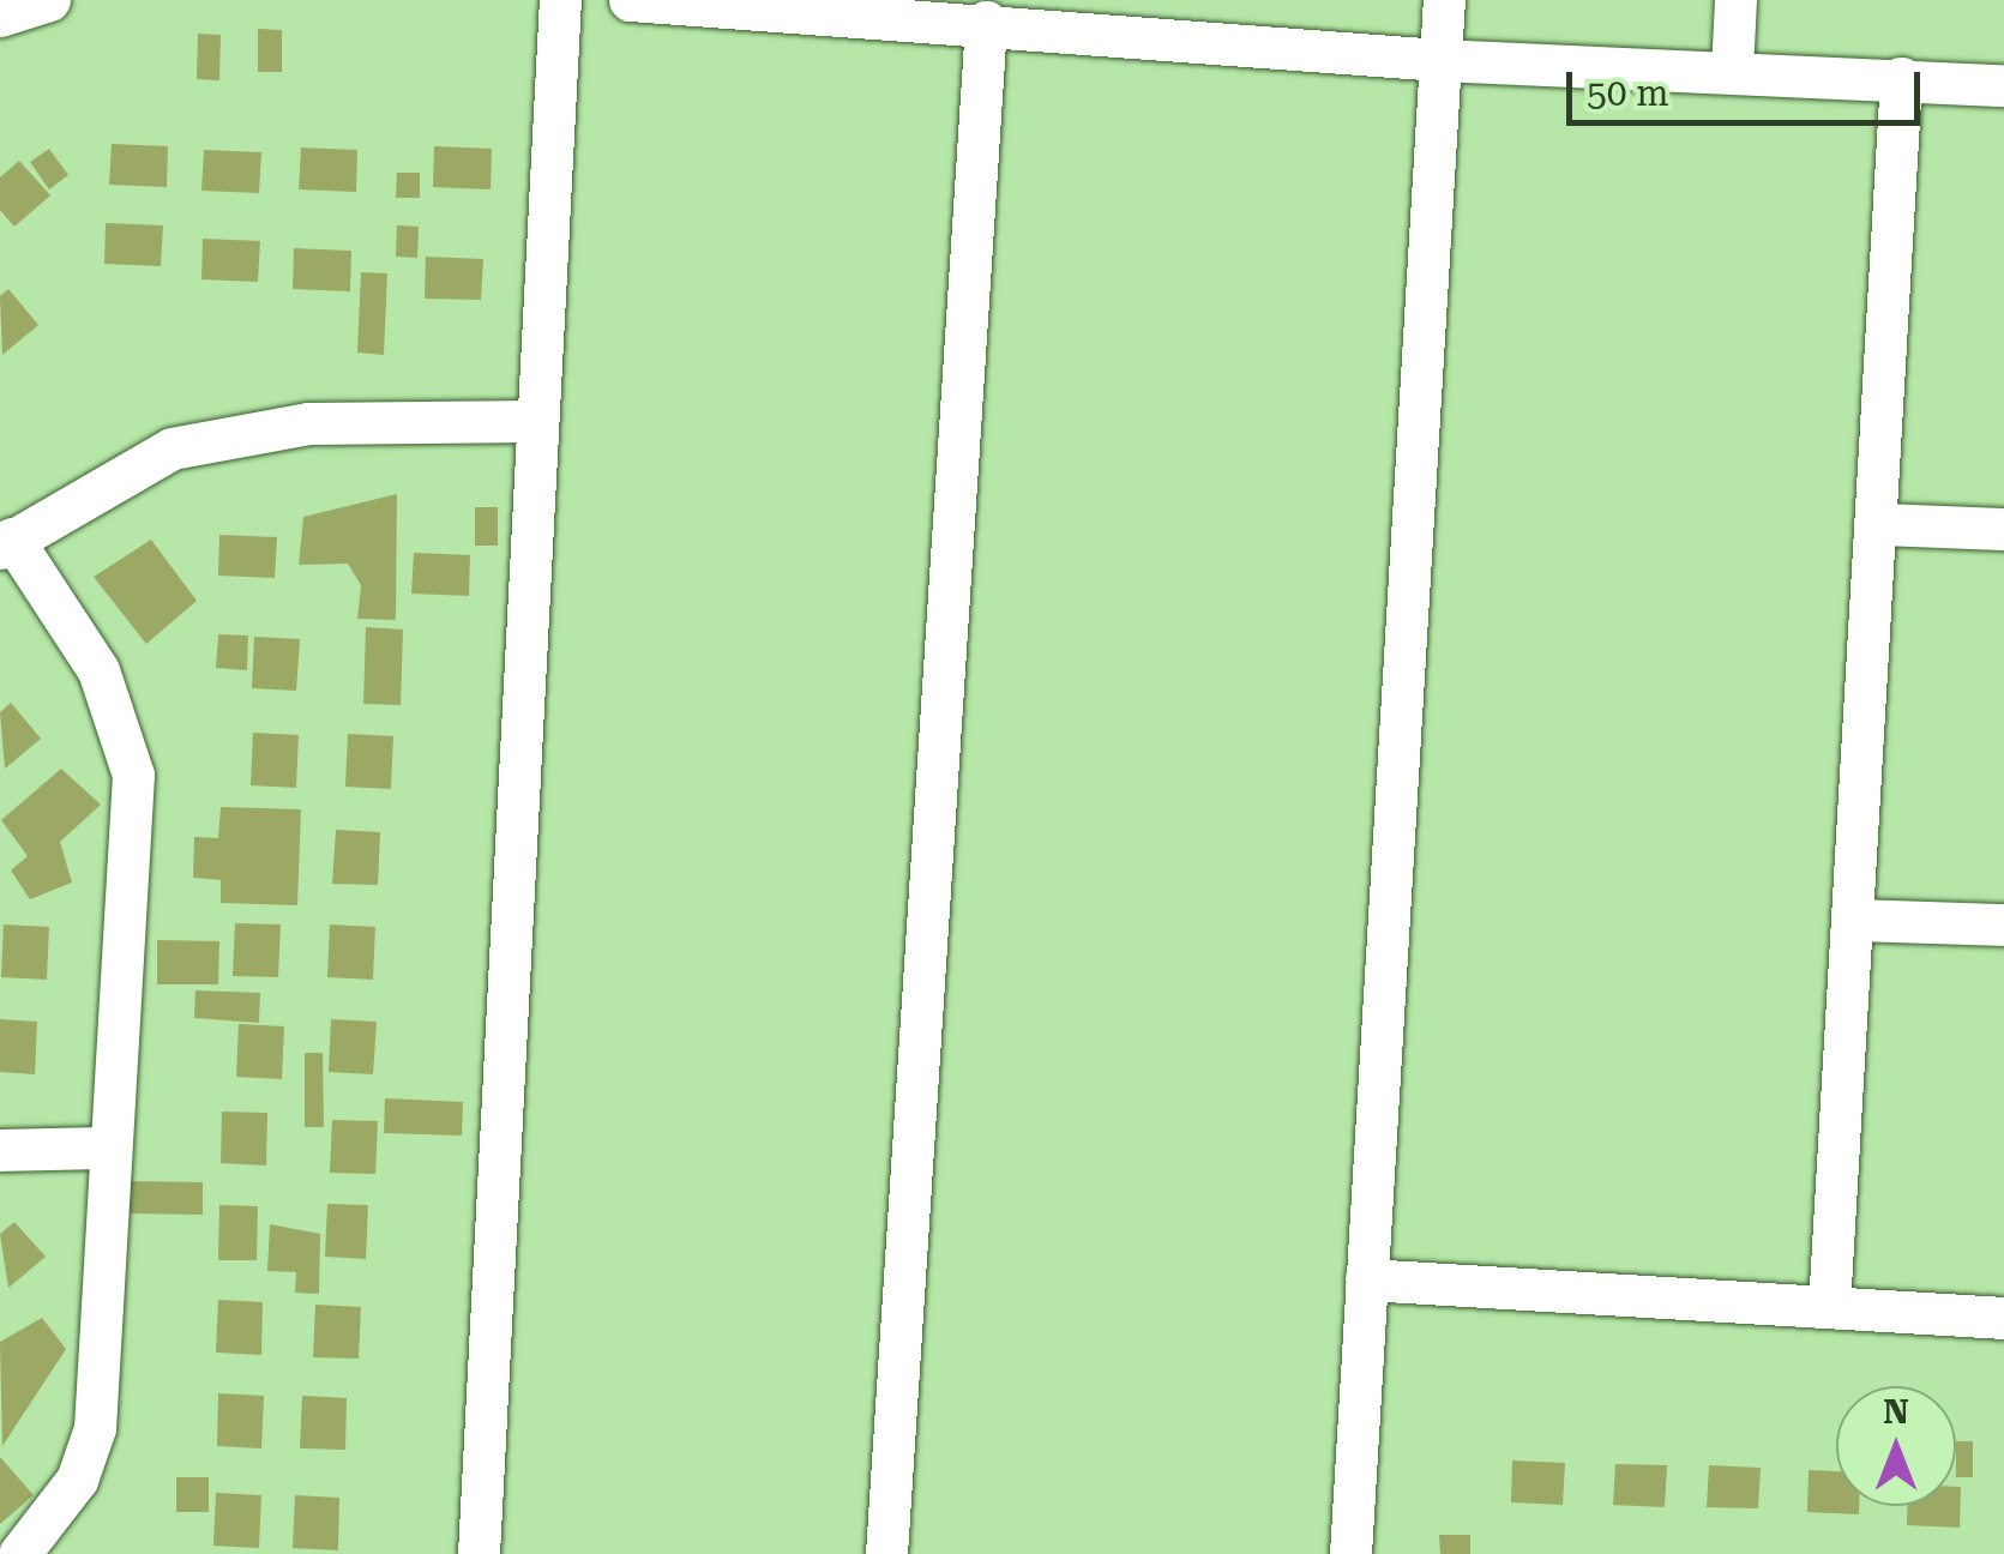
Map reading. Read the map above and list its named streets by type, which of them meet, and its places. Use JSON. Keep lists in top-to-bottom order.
{
  "scale_bar": "50 m",
  "north": "top"
}
